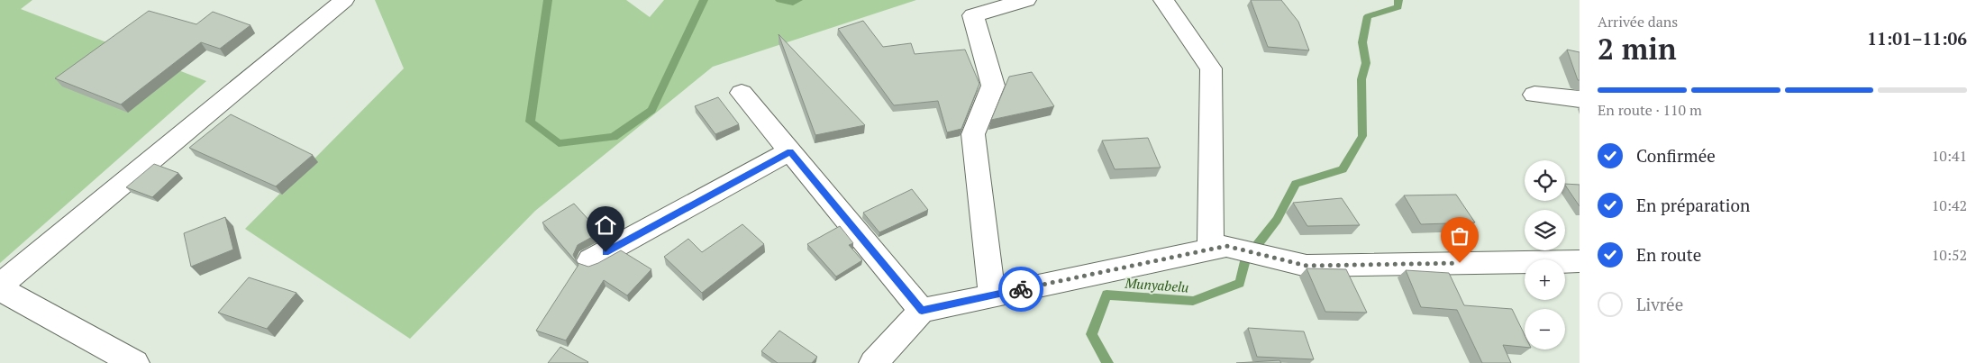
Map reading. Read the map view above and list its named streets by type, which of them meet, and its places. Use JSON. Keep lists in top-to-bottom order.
{
  "water": ["Munyabelu"],
  "page": {
    "heading": ["2 min", "Arrivée dans", "11:01–11:06"],
    "bar": "En route · 110 m",
    "list": [
      ["Confirmée", "10:41"],
      ["En préparation", "10:42"],
      ["En route", "10:52"],
      "Livrée"
    ],
    "map_buttons": ["+", "−"]
  }
}
